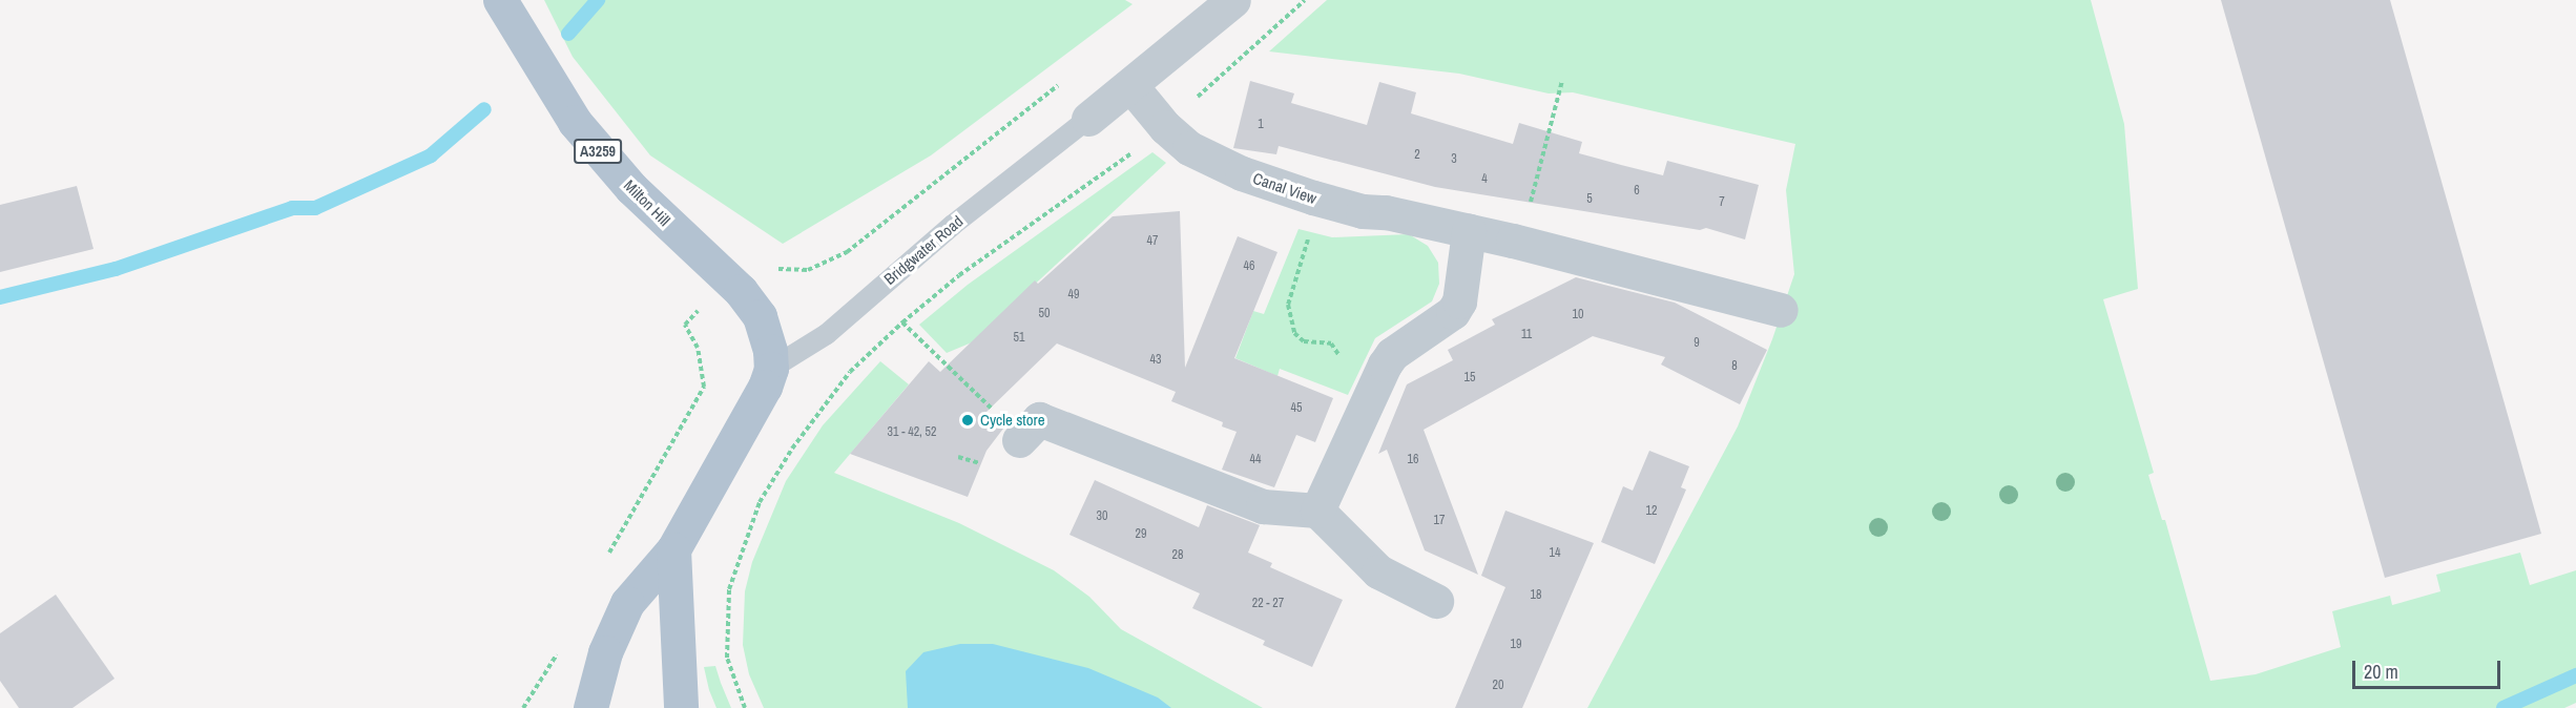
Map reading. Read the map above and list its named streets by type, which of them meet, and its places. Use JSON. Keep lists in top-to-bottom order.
{
  "streets": {
    "main road": ["A3259", "Milton Hill", "Bridgwater Road"],
    "street": ["Canal View"]
  },
  "crossings": [
    ["Canal View", "Bridgwater Road"],
    ["Milton Hill", "Bridgwater Road"]
  ],
  "places": ["Cycle store"],
  "house_numbers": [
    "1",
    "2",
    "3",
    "4",
    "6",
    "5",
    "7",
    "47",
    "46",
    "49",
    "50",
    "10",
    "11",
    "51",
    "9",
    "43",
    "8",
    "15",
    "45",
    "31 - 42, 52",
    "44",
    "16",
    "12",
    "30",
    "17",
    "29",
    "14",
    "28",
    "18",
    "22 - 27",
    "19",
    "20"
  ],
  "scale_bar": "20 m"
}
